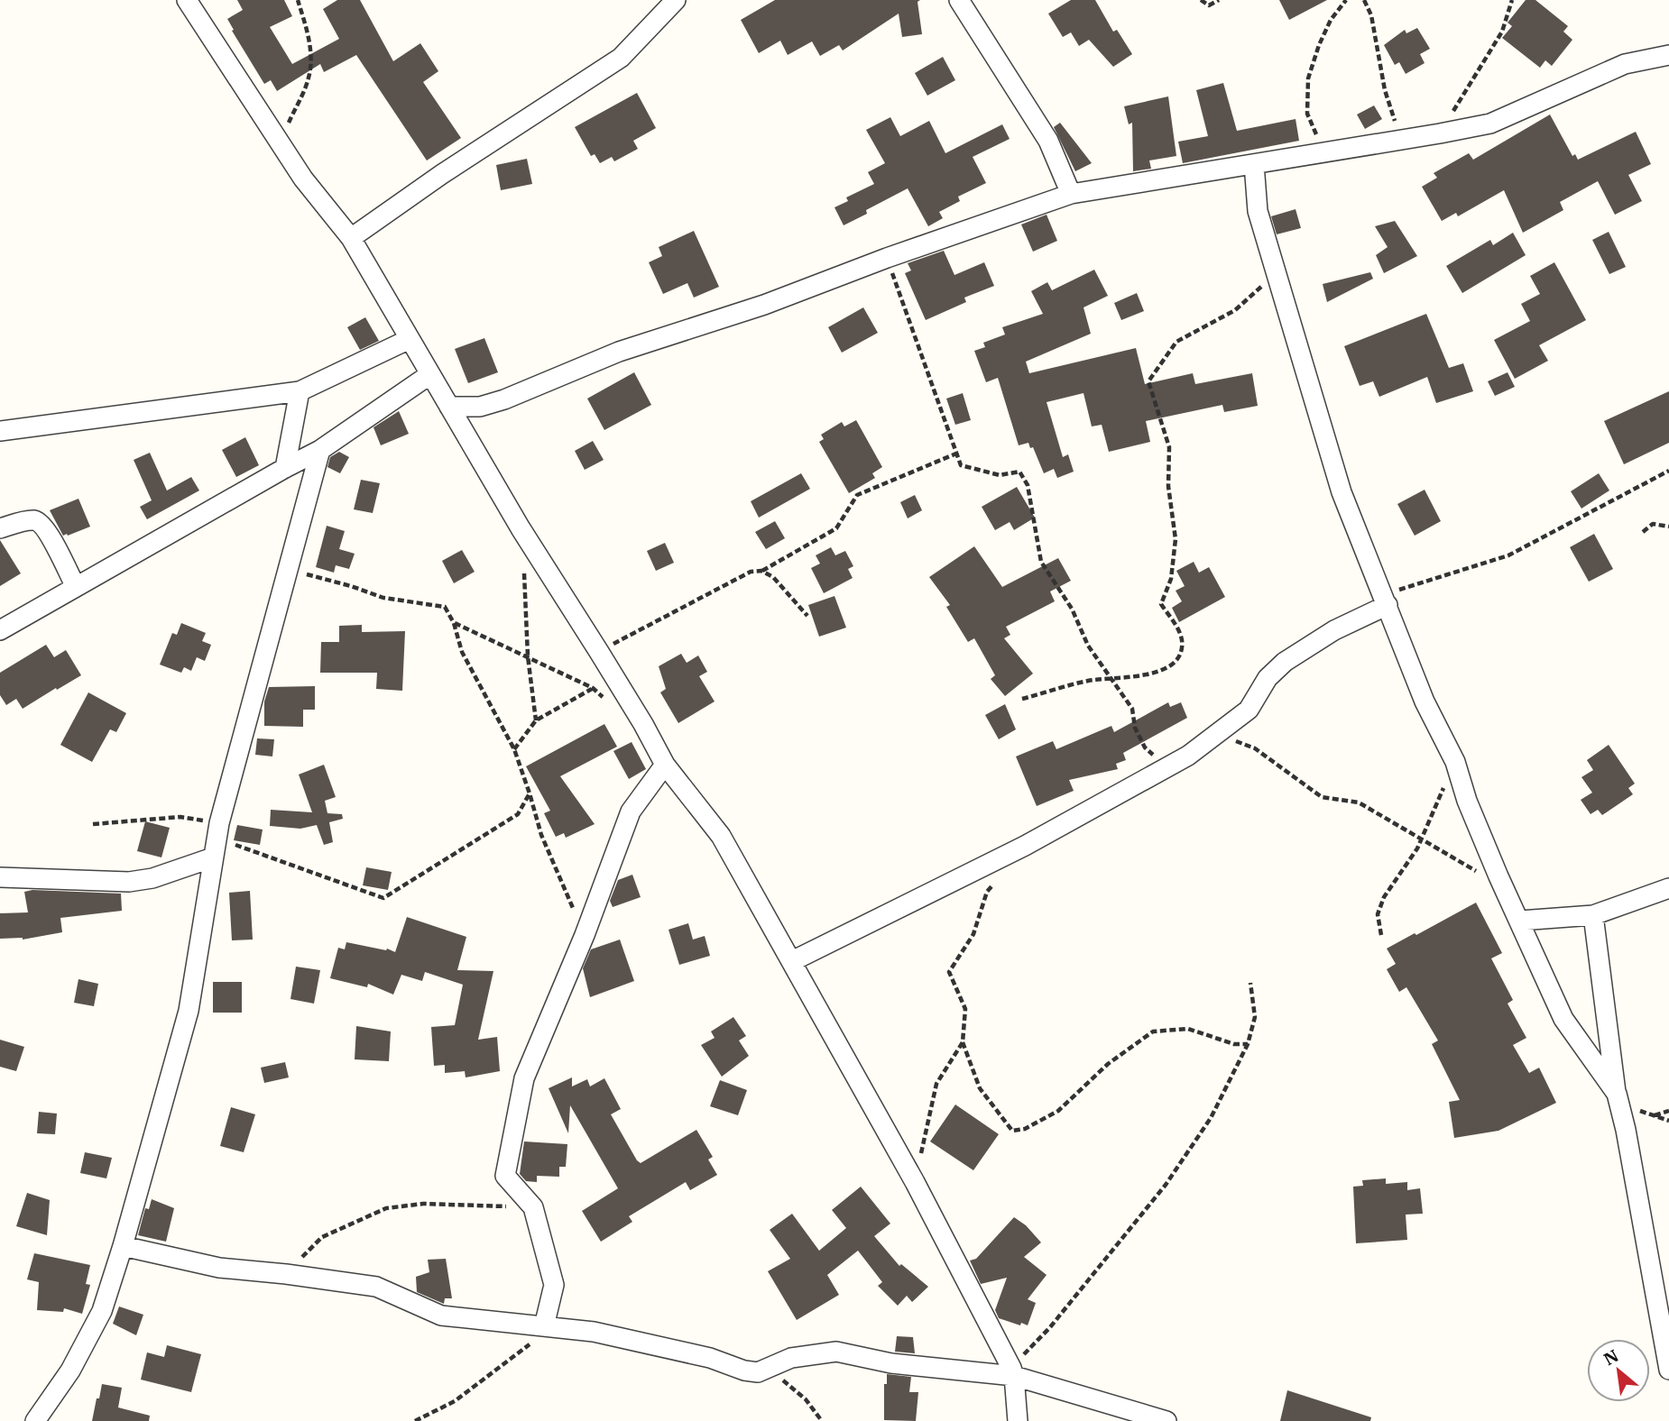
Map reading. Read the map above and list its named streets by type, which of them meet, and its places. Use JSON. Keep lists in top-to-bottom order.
{
  "north": "top left"
}
